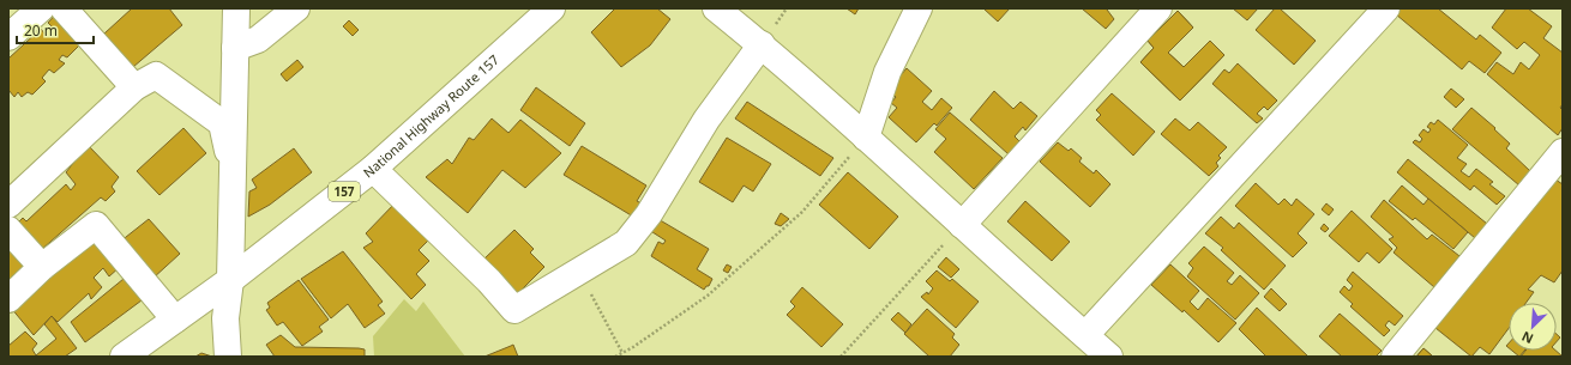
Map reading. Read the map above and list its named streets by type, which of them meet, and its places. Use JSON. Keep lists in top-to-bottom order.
{
  "streets": {
    "main road": ["National Highway Route 157", "157"]
  },
  "scale_bar": "20 m",
  "north": "bottom left"
}
